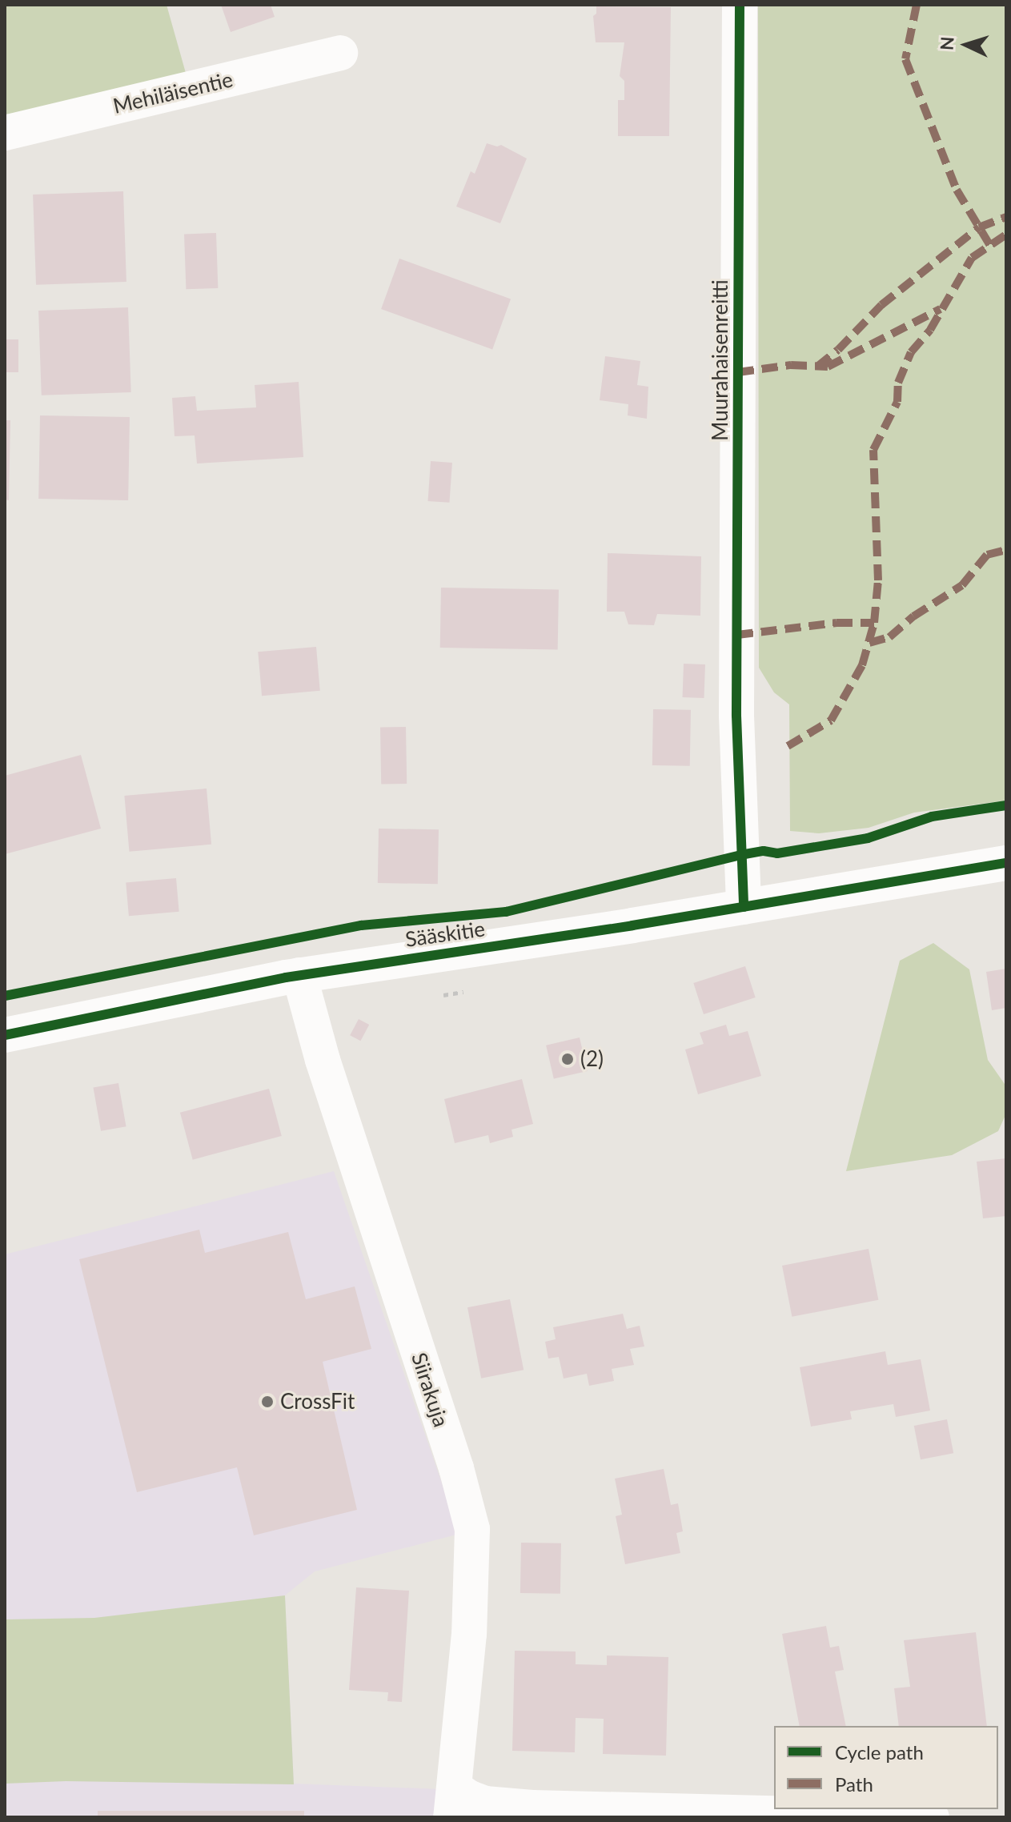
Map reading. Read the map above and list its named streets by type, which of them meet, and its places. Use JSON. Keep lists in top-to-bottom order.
{
  "streets": {
    "street": [
      "Mehiläisentie",
      "Muurahaisenreitti",
      "Sääskitie",
      "Siirakuja"
    ]
  },
  "crossings": [
    ["Muurahaisenreitti", "Sääskitie"],
    ["Sääskitie", "Siirakuja"]
  ],
  "places": ["(2)", "CrossFit"],
  "legend": ["Cycle path", "Path"],
  "north": "left"
}
